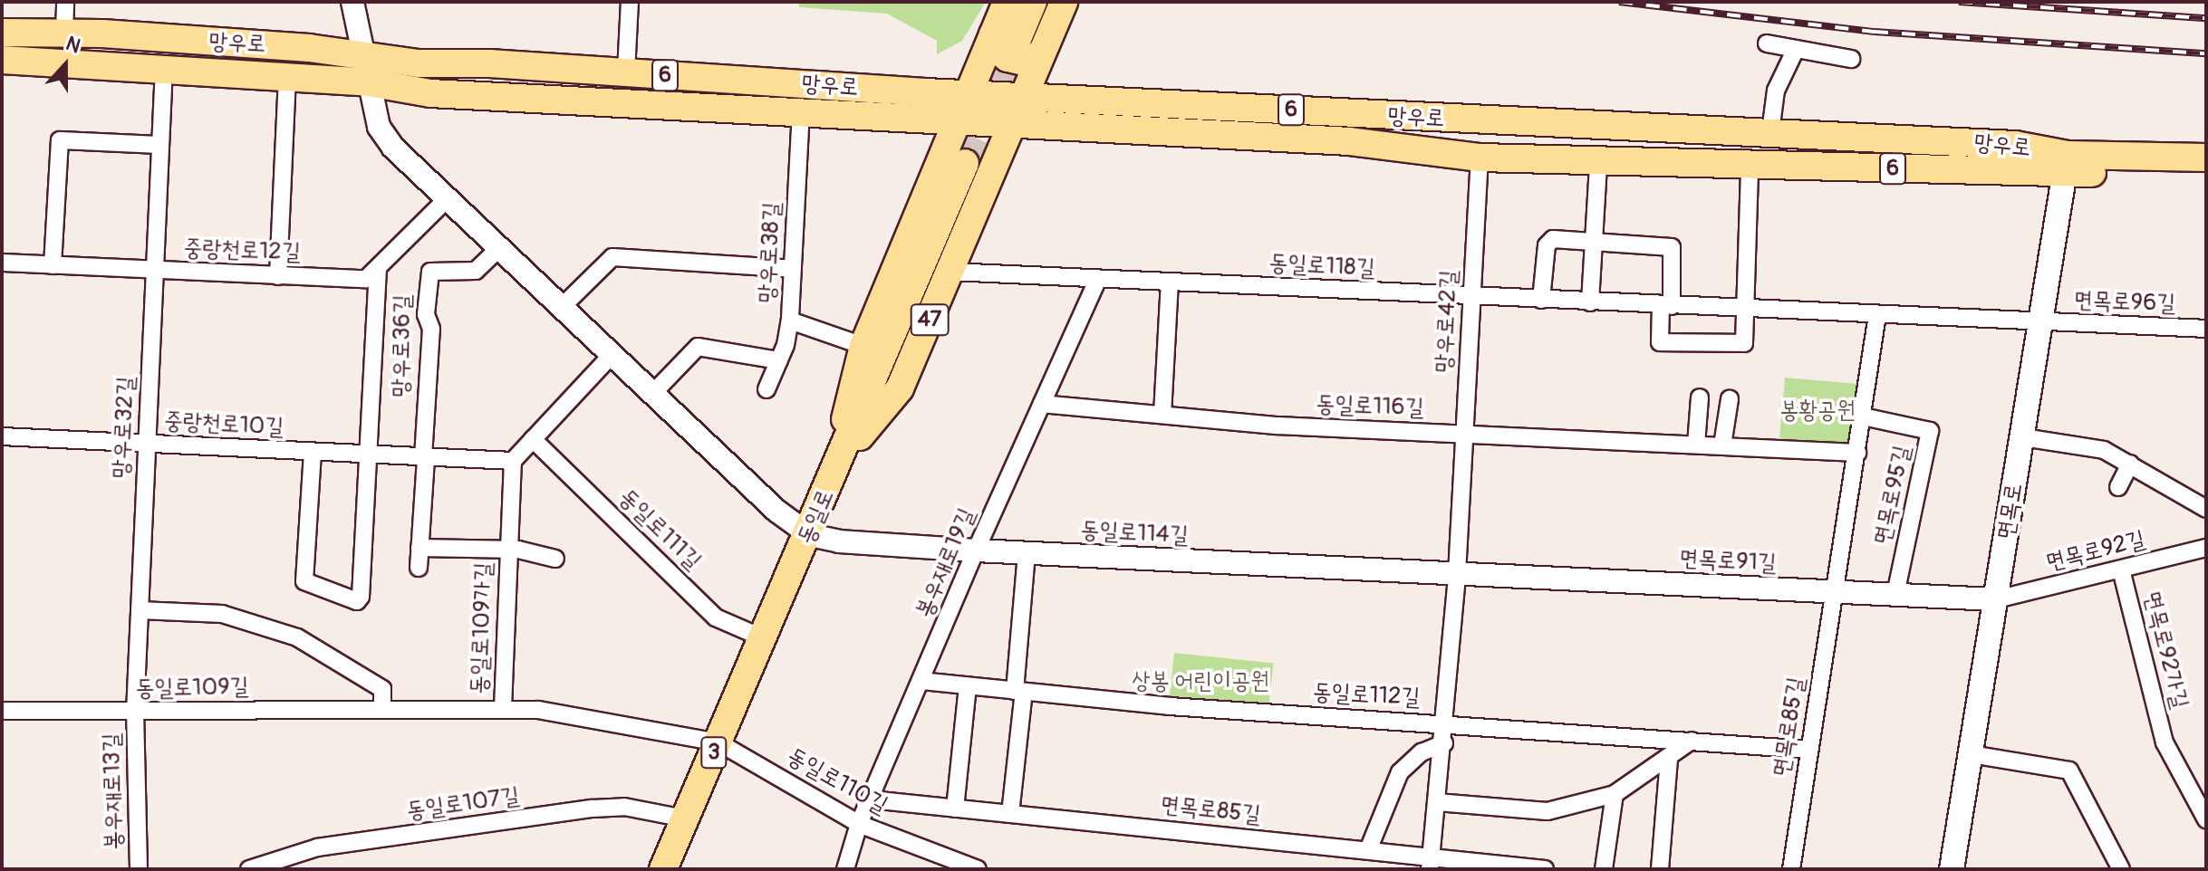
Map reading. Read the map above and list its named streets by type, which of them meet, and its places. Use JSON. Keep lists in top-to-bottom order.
{
  "streets": {
    "main road": [
      "망우로",
      "6",
      "47",
      "면목로",
      "동일로",
      "3"
    ],
    "street": [
      "중랑천로12길",
      "망우로38길",
      "동일로118길",
      "면목로96길",
      "망우로42길",
      "망우로36길",
      "동일로116길",
      "중랑천로10길",
      "망우로32길",
      "면목로95길",
      "동일로111길",
      "동일로114길",
      "면목로92길",
      "면목로91길",
      "봉우재로19길",
      "동일로109가길",
      "면목로92가길",
      "동일로109길",
      "동일로112길",
      "면목로85길",
      "동일로110길",
      "봉우재로13길",
      "동일로107길"
    ]
  },
  "crossings": [
    ["망우로", "중랑천로12길"],
    ["망우로", "망우로38길"],
    ["망우로", "47"],
    ["망우로", "망우로42길"],
    ["망우로", "망우로32길"],
    ["망우로", "면목로"],
    ["중랑천로12길", "중랑천로10길"],
    ["중랑천로12길", "망우로32길"],
    ["동일로118길", "47"],
    ["동일로118길", "망우로42길"],
    ["동일로118길", "봉우재로19길"],
    ["면목로96길", "면목로"],
    ["47", "동일로"],
    ["망우로42길", "동일로116길"],
    ["망우로42길", "동일로114길"],
    ["망우로42길", "면목로91길"],
    ["망우로42길", "동일로112길"],
    ["망우로42길", "면목로85길"],
    ["망우로36길", "중랑천로10길"],
    ["동일로116길", "면목로95길"],
    ["동일로116길", "봉우재로19길"],
    ["중랑천로10길", "망우로32길"],
    ["중랑천로10길", "동일로109가길"],
    ["망우로32길", "동일로109길"],
    ["망우로32길", "봉우재로13길"],
    ["면목로95길", "면목로91길"],
    ["면목로95길", "면목로85길"],
    ["면목로", "면목로92길"],
    ["면목로", "면목로91길"],
    ["동일로", "동일로111길"],
    ["동일로", "동일로114길"],
    ["동일로", "동일로109길"],
    ["동일로", "동일로110길"],
    ["동일로", "동일로107길"],
    ["동일로114길", "면목로91길"],
    ["동일로114길", "봉우재로19길"],
    ["면목로92길", "면목로91길"],
    ["면목로92길", "면목로92가길"],
    ["면목로91길", "면목로85길"],
    ["봉우재로19길", "동일로112길"],
    ["봉우재로19길", "면목로85길"],
    ["봉우재로19길", "동일로110길"],
    ["동일로109가길", "동일로109길"],
    ["동일로109길", "동일로110길"],
    ["동일로109길", "봉우재로13길"],
    ["동일로112길", "면목로85길"]
  ],
  "parks": ["봉황공원", "상봉 어린이공원"],
  "north": "top"
}
